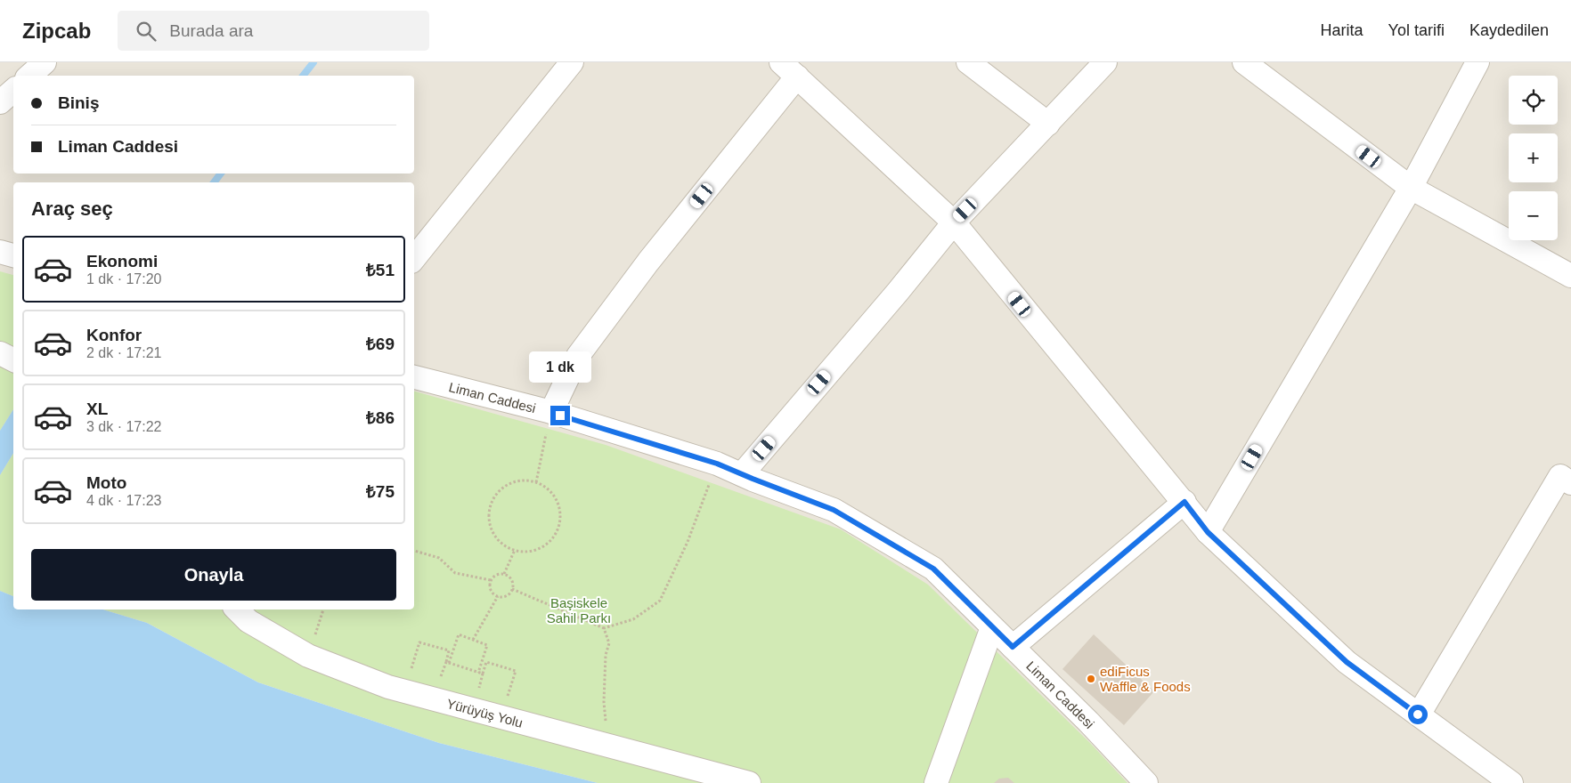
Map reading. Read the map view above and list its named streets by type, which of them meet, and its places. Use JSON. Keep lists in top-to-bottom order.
{
  "streets": {
    "street": ["Liman Caddesi", "Yürüyüş Yolu"]
  },
  "parks": ["Başiskele Sahil Parkı"],
  "places": ["ediFicus Waffle & Foods"],
  "page": {
    "header": "Zipcab",
    "search": "Burada ara",
    "nav": ["Harita", "Yol tarifi", "Kaydedilen"],
    "map_buttons": ["+", "−"],
    "banner": ["Biniş", "Liman Caddesi"],
    "heading": "Araç seç",
    "list": [
      {
        "name": "Ekonomi",
        "note": "1 dk · 17:20",
        "value": "₺51"
      },
      {
        "name": "Konfor",
        "note": "2 dk · 17:21",
        "value": "₺69"
      },
      {
        "name": "XL",
        "note": "3 dk · 17:22",
        "value": "₺86"
      },
      {
        "name": "Moto",
        "note": "4 dk · 17:23",
        "value": "₺75"
      }
    ],
    "bubble": "1 dk",
    "buttons": "Onayla"
  }
}
